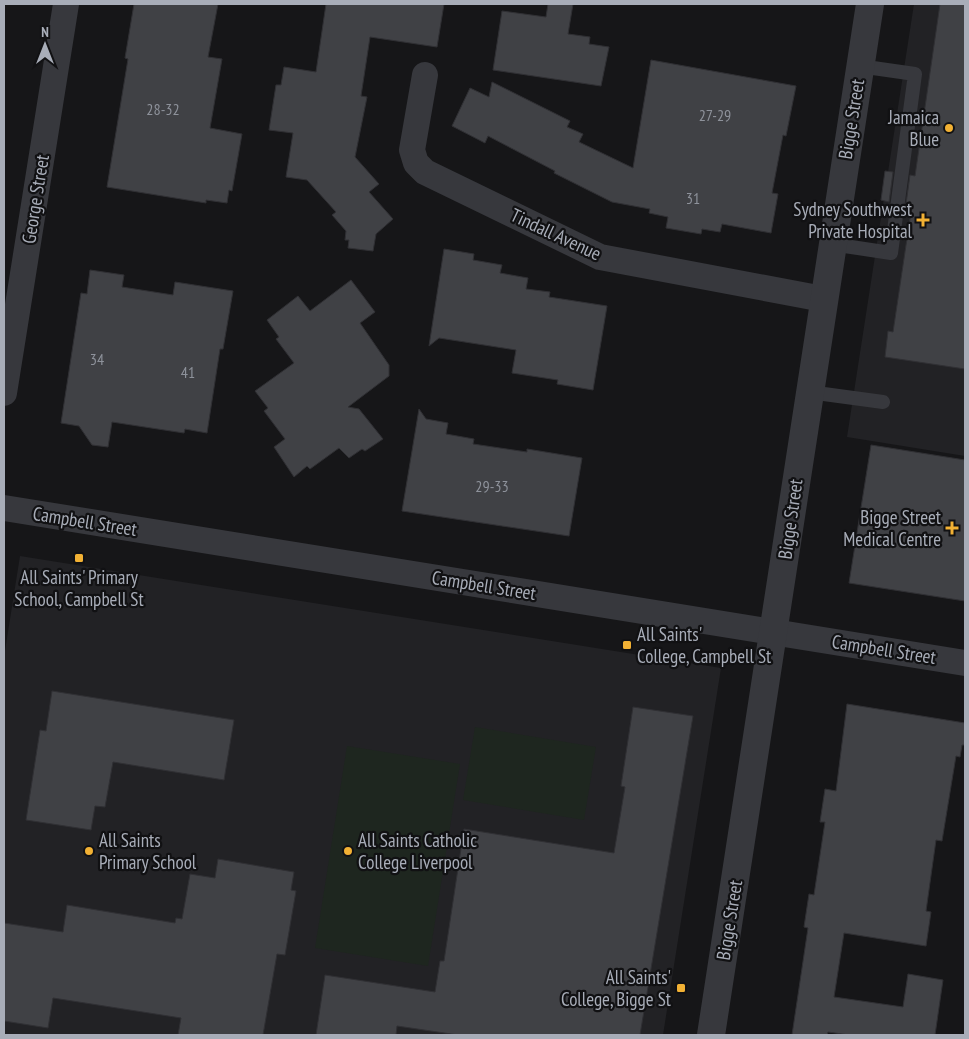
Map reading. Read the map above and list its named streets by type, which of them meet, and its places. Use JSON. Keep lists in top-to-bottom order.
{
  "streets": {
    "street": [
      "Bigge Street",
      "George Street",
      "Tindall Avenue",
      "Campbell Street"
    ]
  },
  "crossings": [
    ["Bigge Street", "Tindall Avenue"],
    ["Bigge Street", "Campbell Street"]
  ],
  "places": {
    "other": ["Jamaica Blue", "All Saints Primary School", "All Saints Catholic College Liverpool"],
    "health": ["Sydney Southwest Private Hospital", "Bigge Street Medical Centre"],
    "transit": ["All Saints' Primary School, Campbell St", "All Saints' College, Campbell St", "All Saints' College, Bigge St"]
  },
  "house_numbers": [
    "28-32",
    "27-29",
    "31",
    "34",
    "41",
    "29-33"
  ],
  "north": "top"
}
